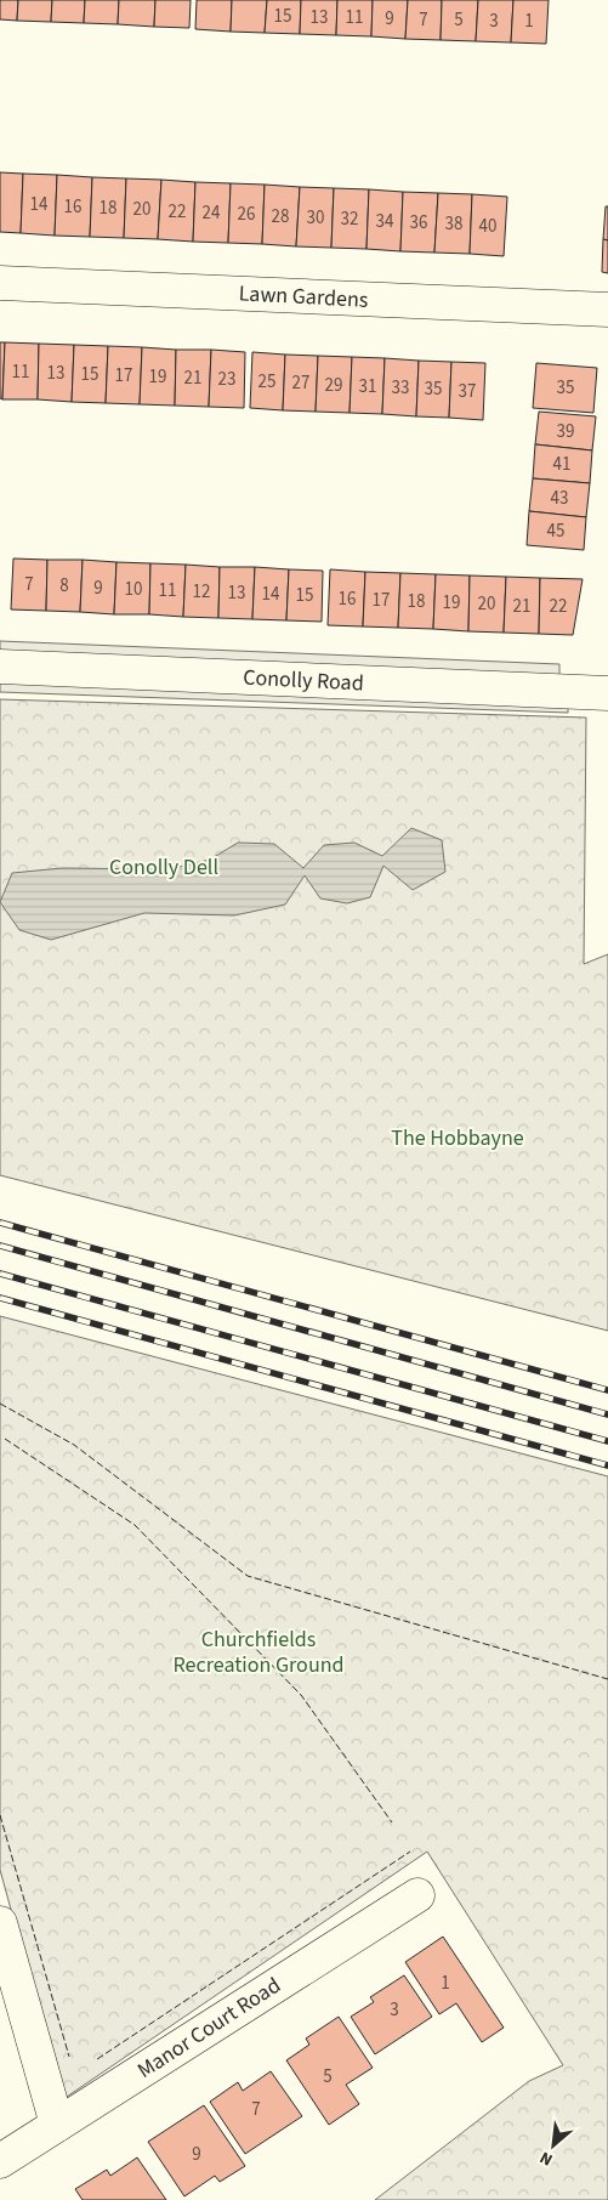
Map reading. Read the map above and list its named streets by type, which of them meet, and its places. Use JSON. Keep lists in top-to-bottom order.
{
  "streets": {
    "street": ["Lawn Gardens", "Conolly Road", "Manor Court Road"]
  },
  "parks": ["Conolly Dell", "The Hobbayne", "Churchfields Recreation Ground"],
  "house_numbers": [
    "15",
    "13",
    "11",
    "9",
    "7",
    "5",
    "3",
    "1",
    "14",
    "16",
    "18",
    "20",
    "22",
    "24",
    "26",
    "28",
    "30",
    "32",
    "34",
    "36",
    "38",
    "40",
    "11",
    "13",
    "15",
    "17",
    "19",
    "21",
    "23",
    "25",
    "27",
    "29",
    "31",
    "33",
    "35",
    "35",
    "37",
    "39",
    "41",
    "43",
    "45",
    "7",
    "8",
    "9",
    "10",
    "11",
    "12",
    "13",
    "14",
    "15",
    "16",
    "17",
    "18",
    "19",
    "20",
    "21",
    "22",
    "1",
    "3",
    "5",
    "7",
    "9"
  ],
  "north": "bottom left"
}
